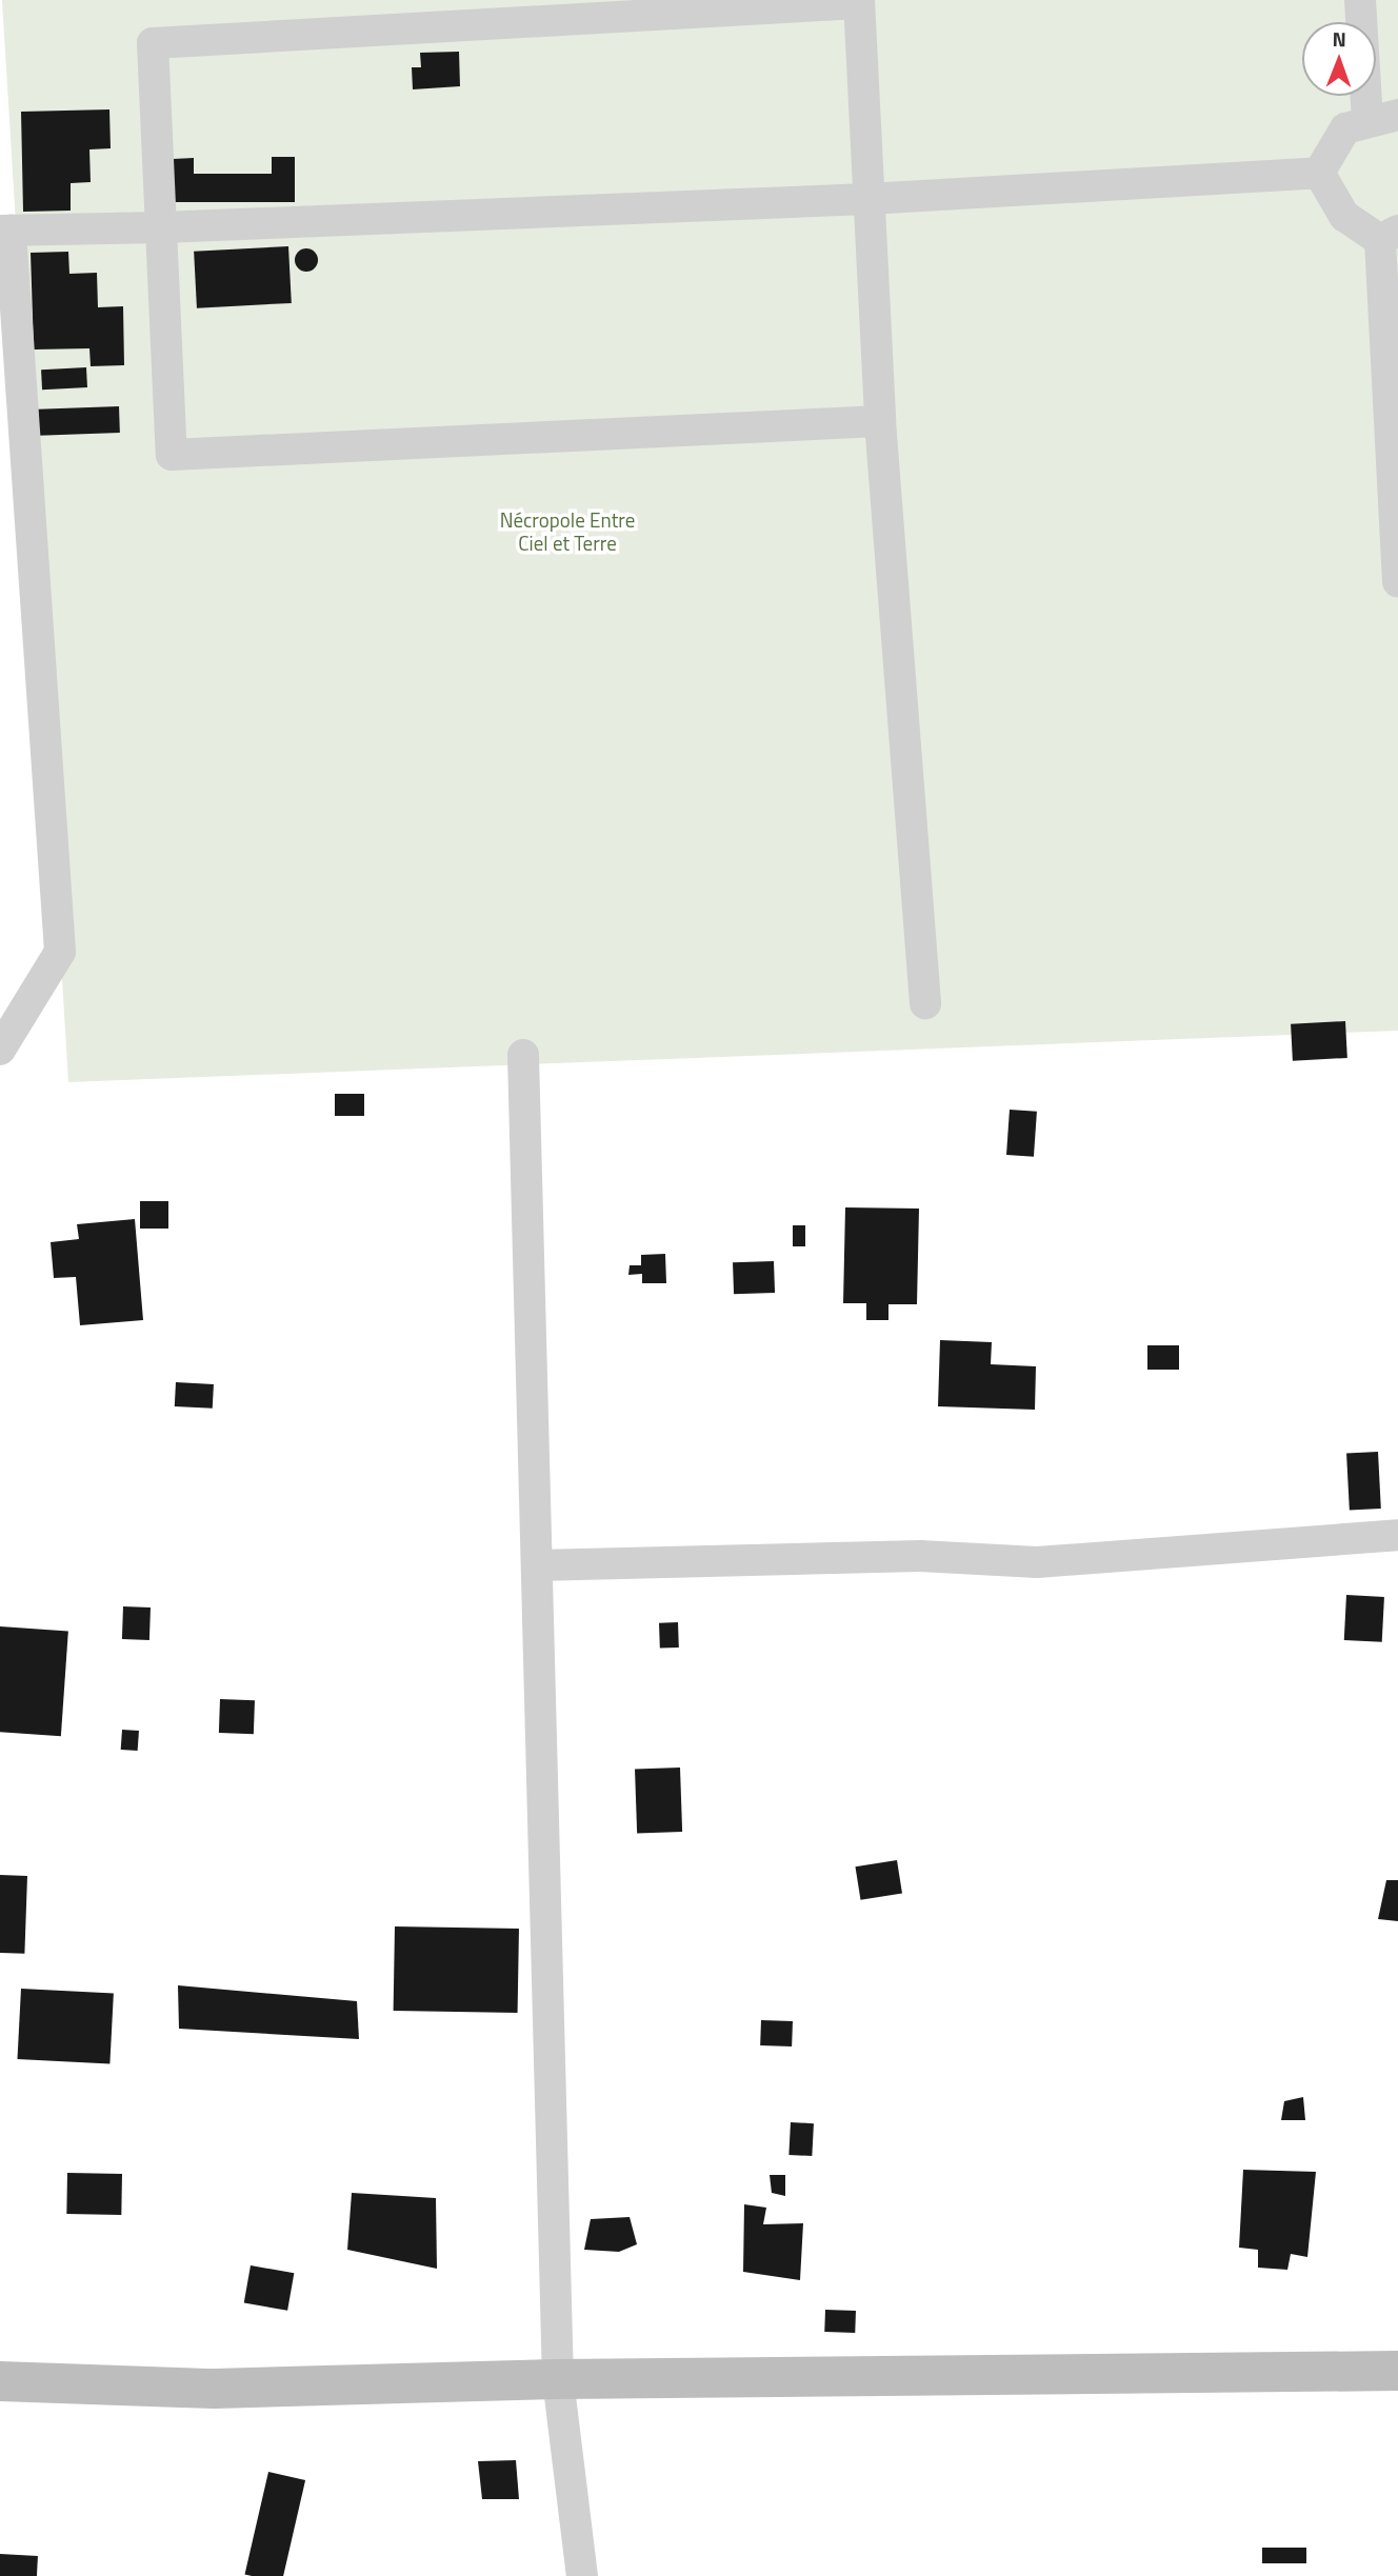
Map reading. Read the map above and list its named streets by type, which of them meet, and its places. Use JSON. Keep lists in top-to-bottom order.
{
  "parks": ["Nécropole Entre Ciel et Terre"],
  "north": "top"
}
